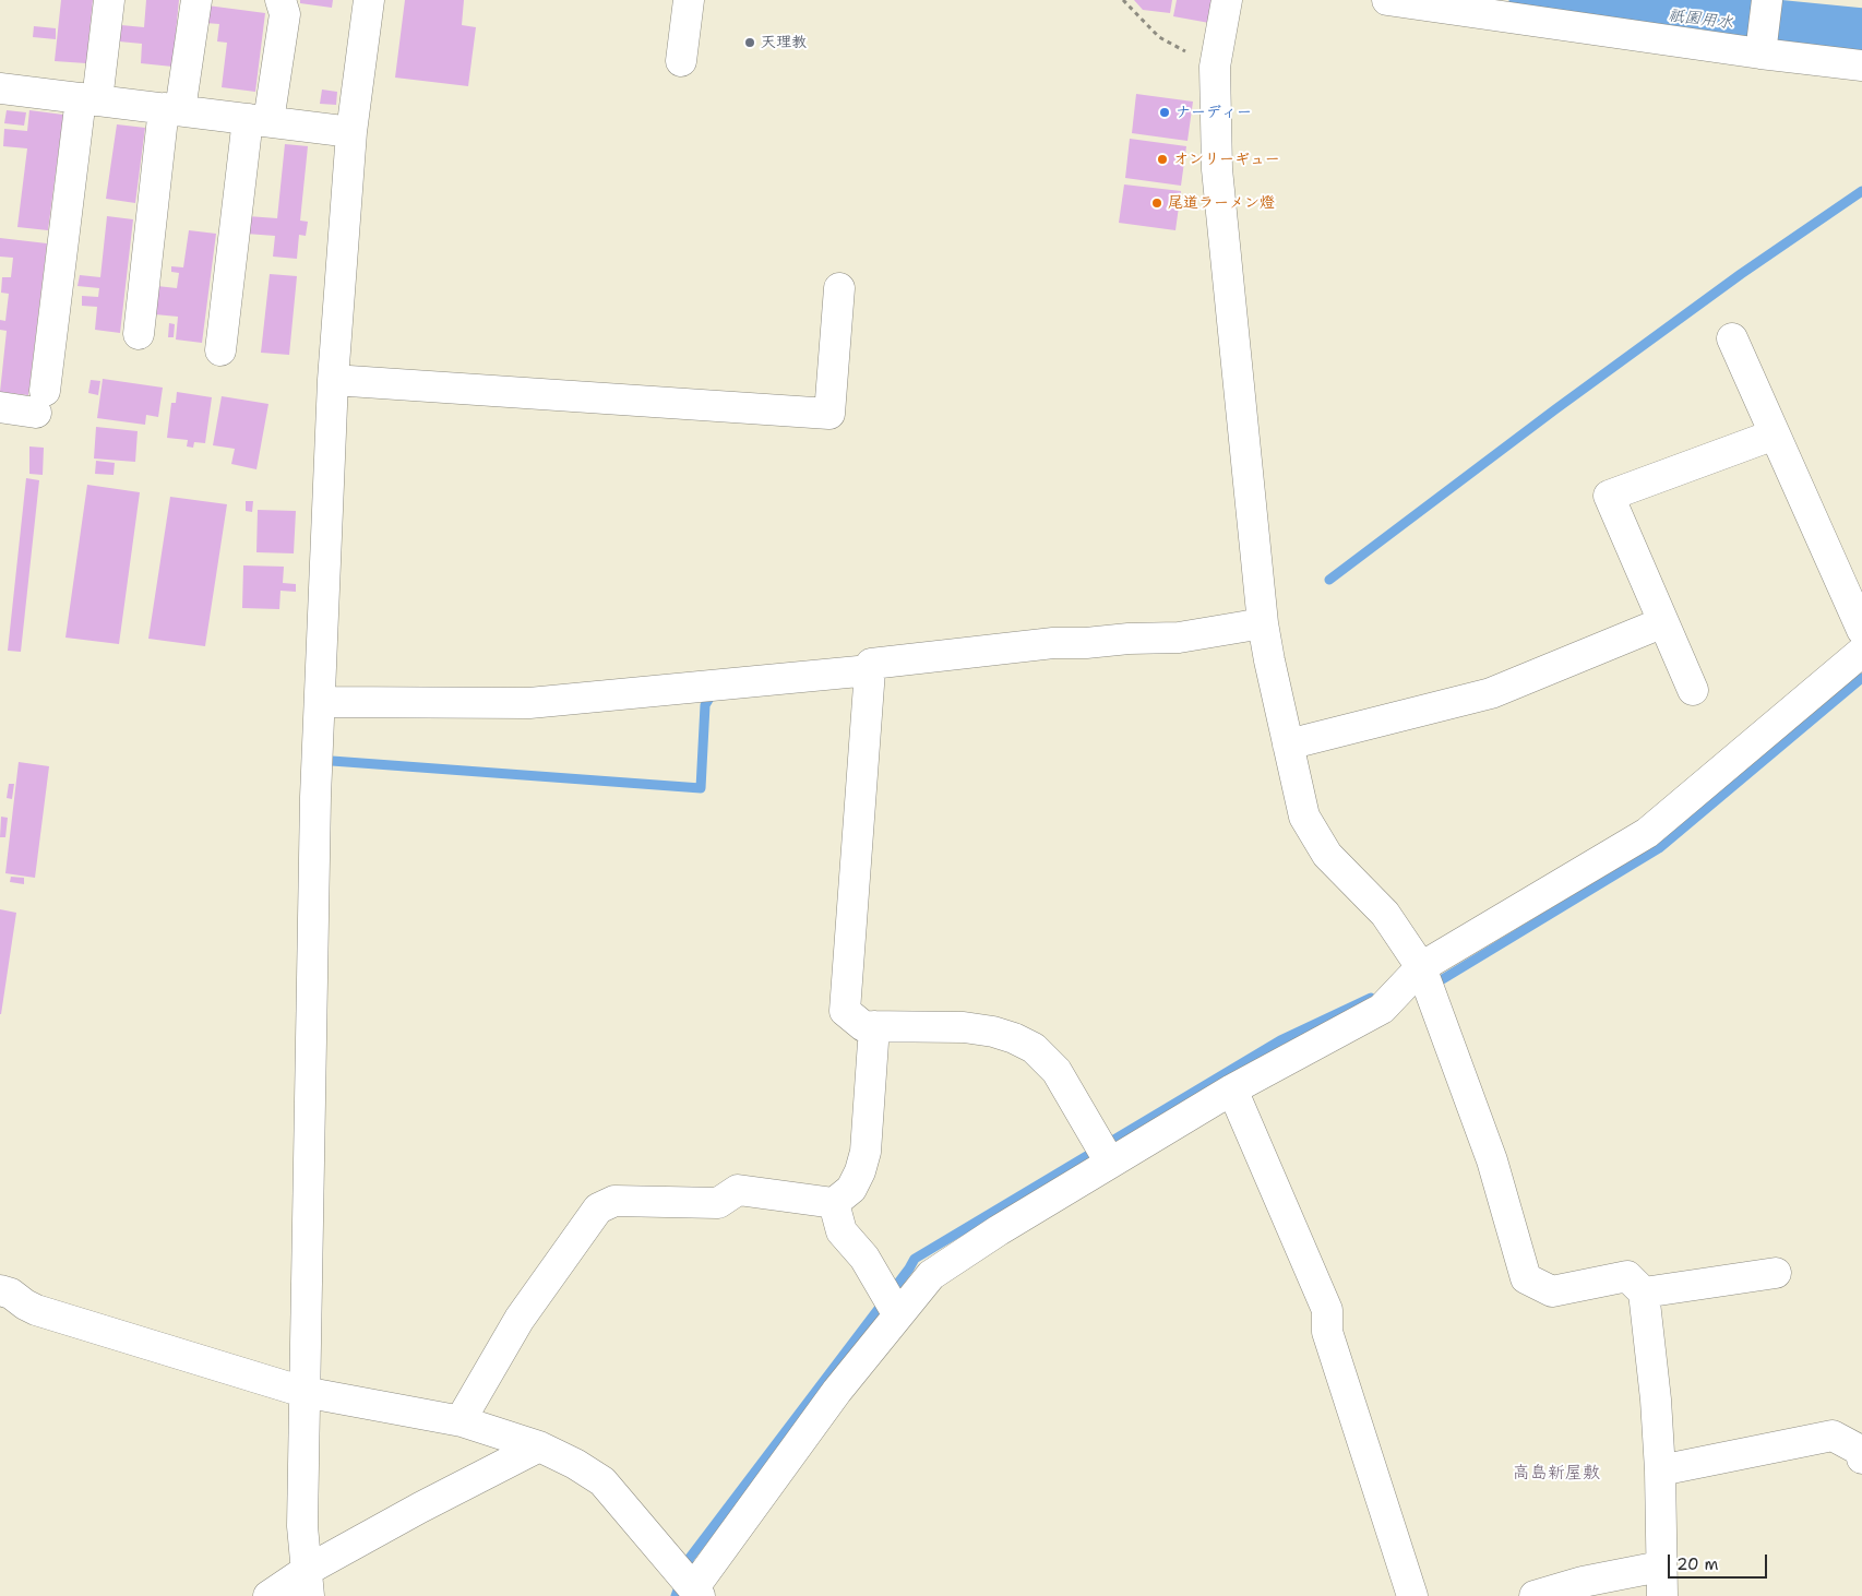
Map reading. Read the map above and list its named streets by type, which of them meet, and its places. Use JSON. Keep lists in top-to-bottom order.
{
  "districts": ["高島新屋敷"],
  "water": ["祇園用水"],
  "places": [
    "天理教",
    "ナーディー",
    "オンリーギュー",
    "尾道ラーメン燈"
  ],
  "scale_bar": "20 m"
}
